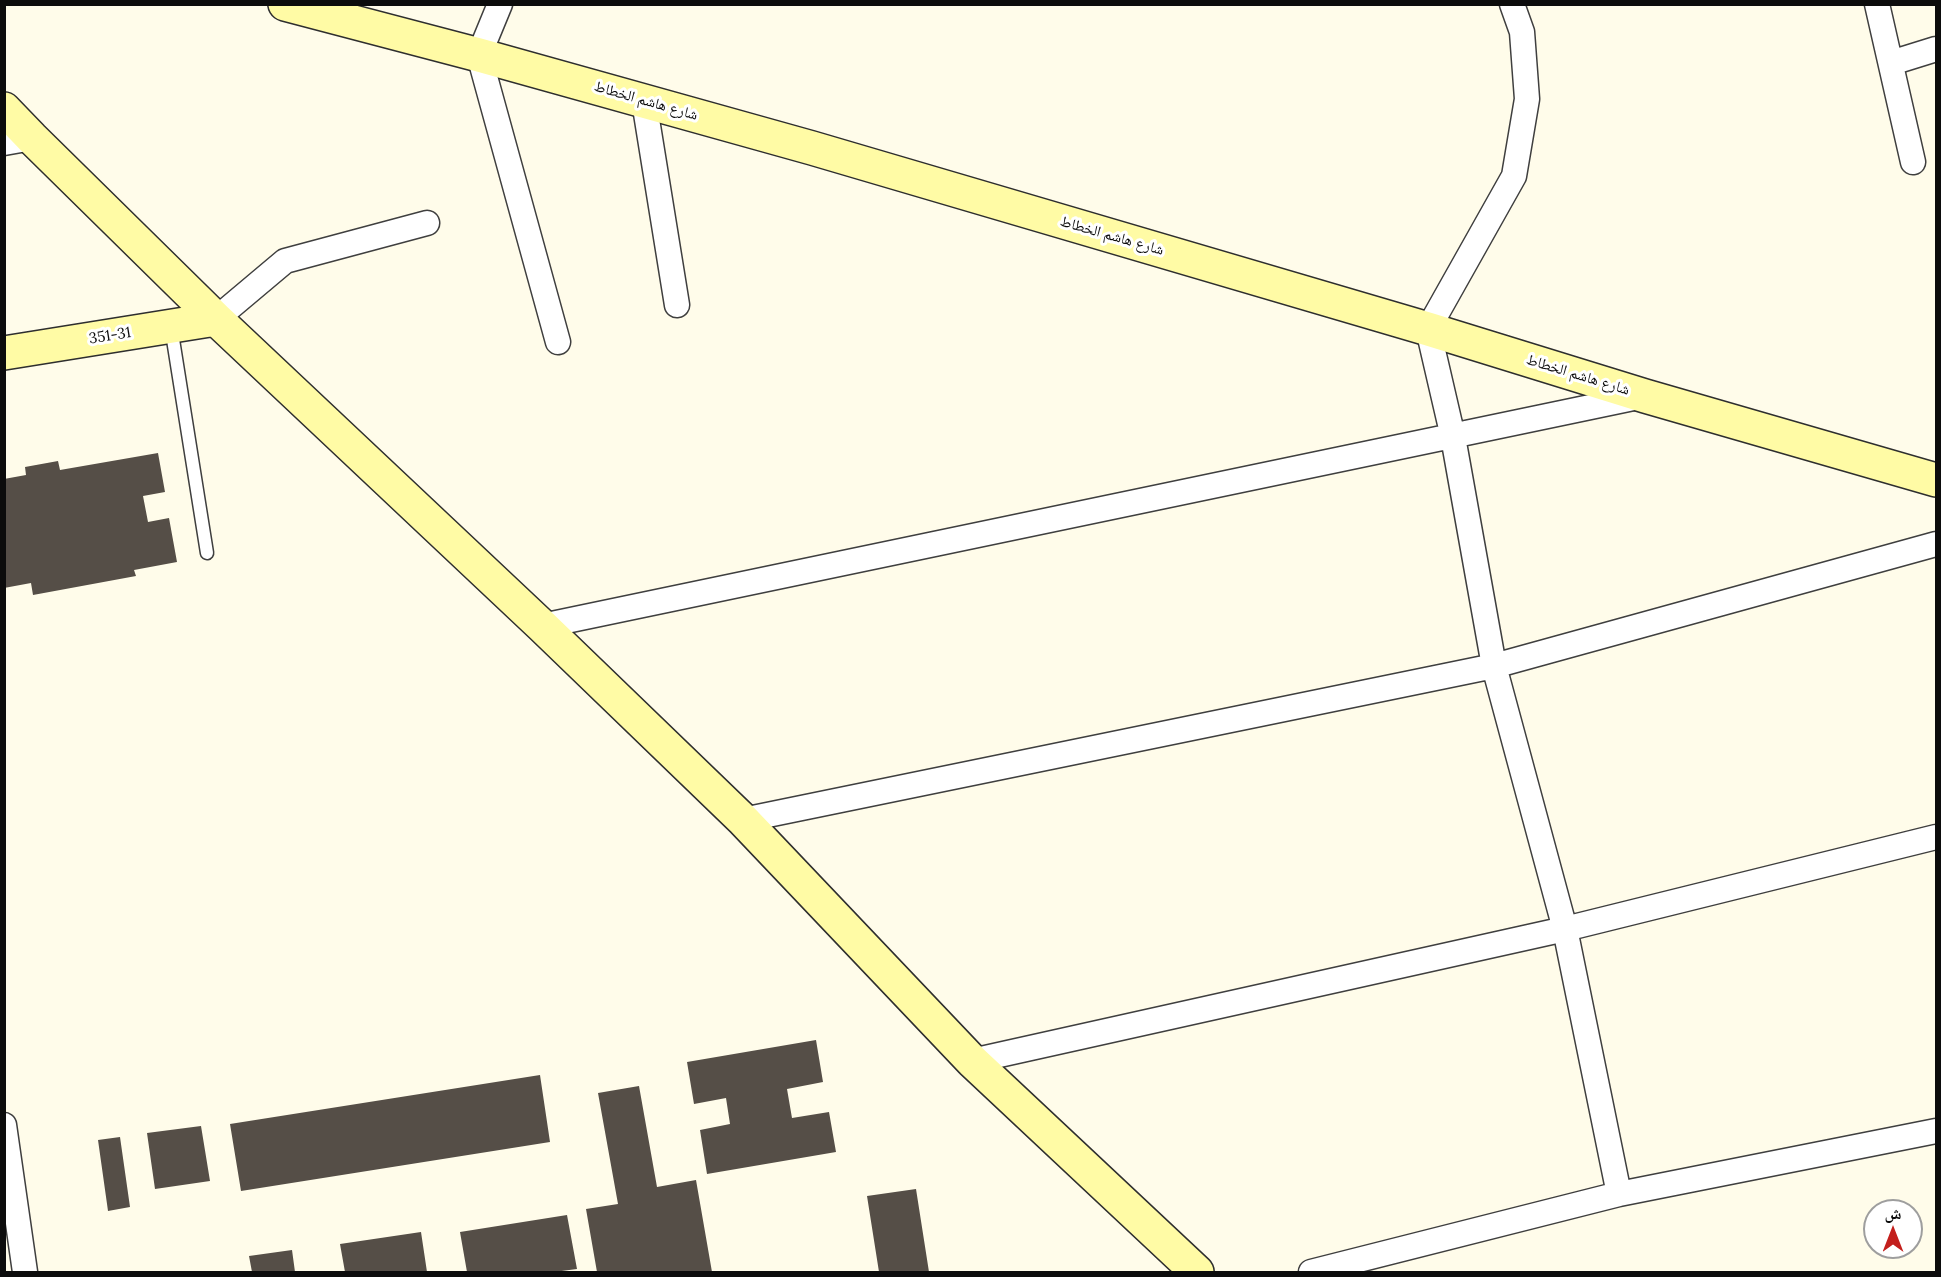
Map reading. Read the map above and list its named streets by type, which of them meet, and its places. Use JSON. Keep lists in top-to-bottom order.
{
  "streets": {
    "street": ["شارع هاشم الخطاط", "351-31"]
  },
  "north": "top"
}
